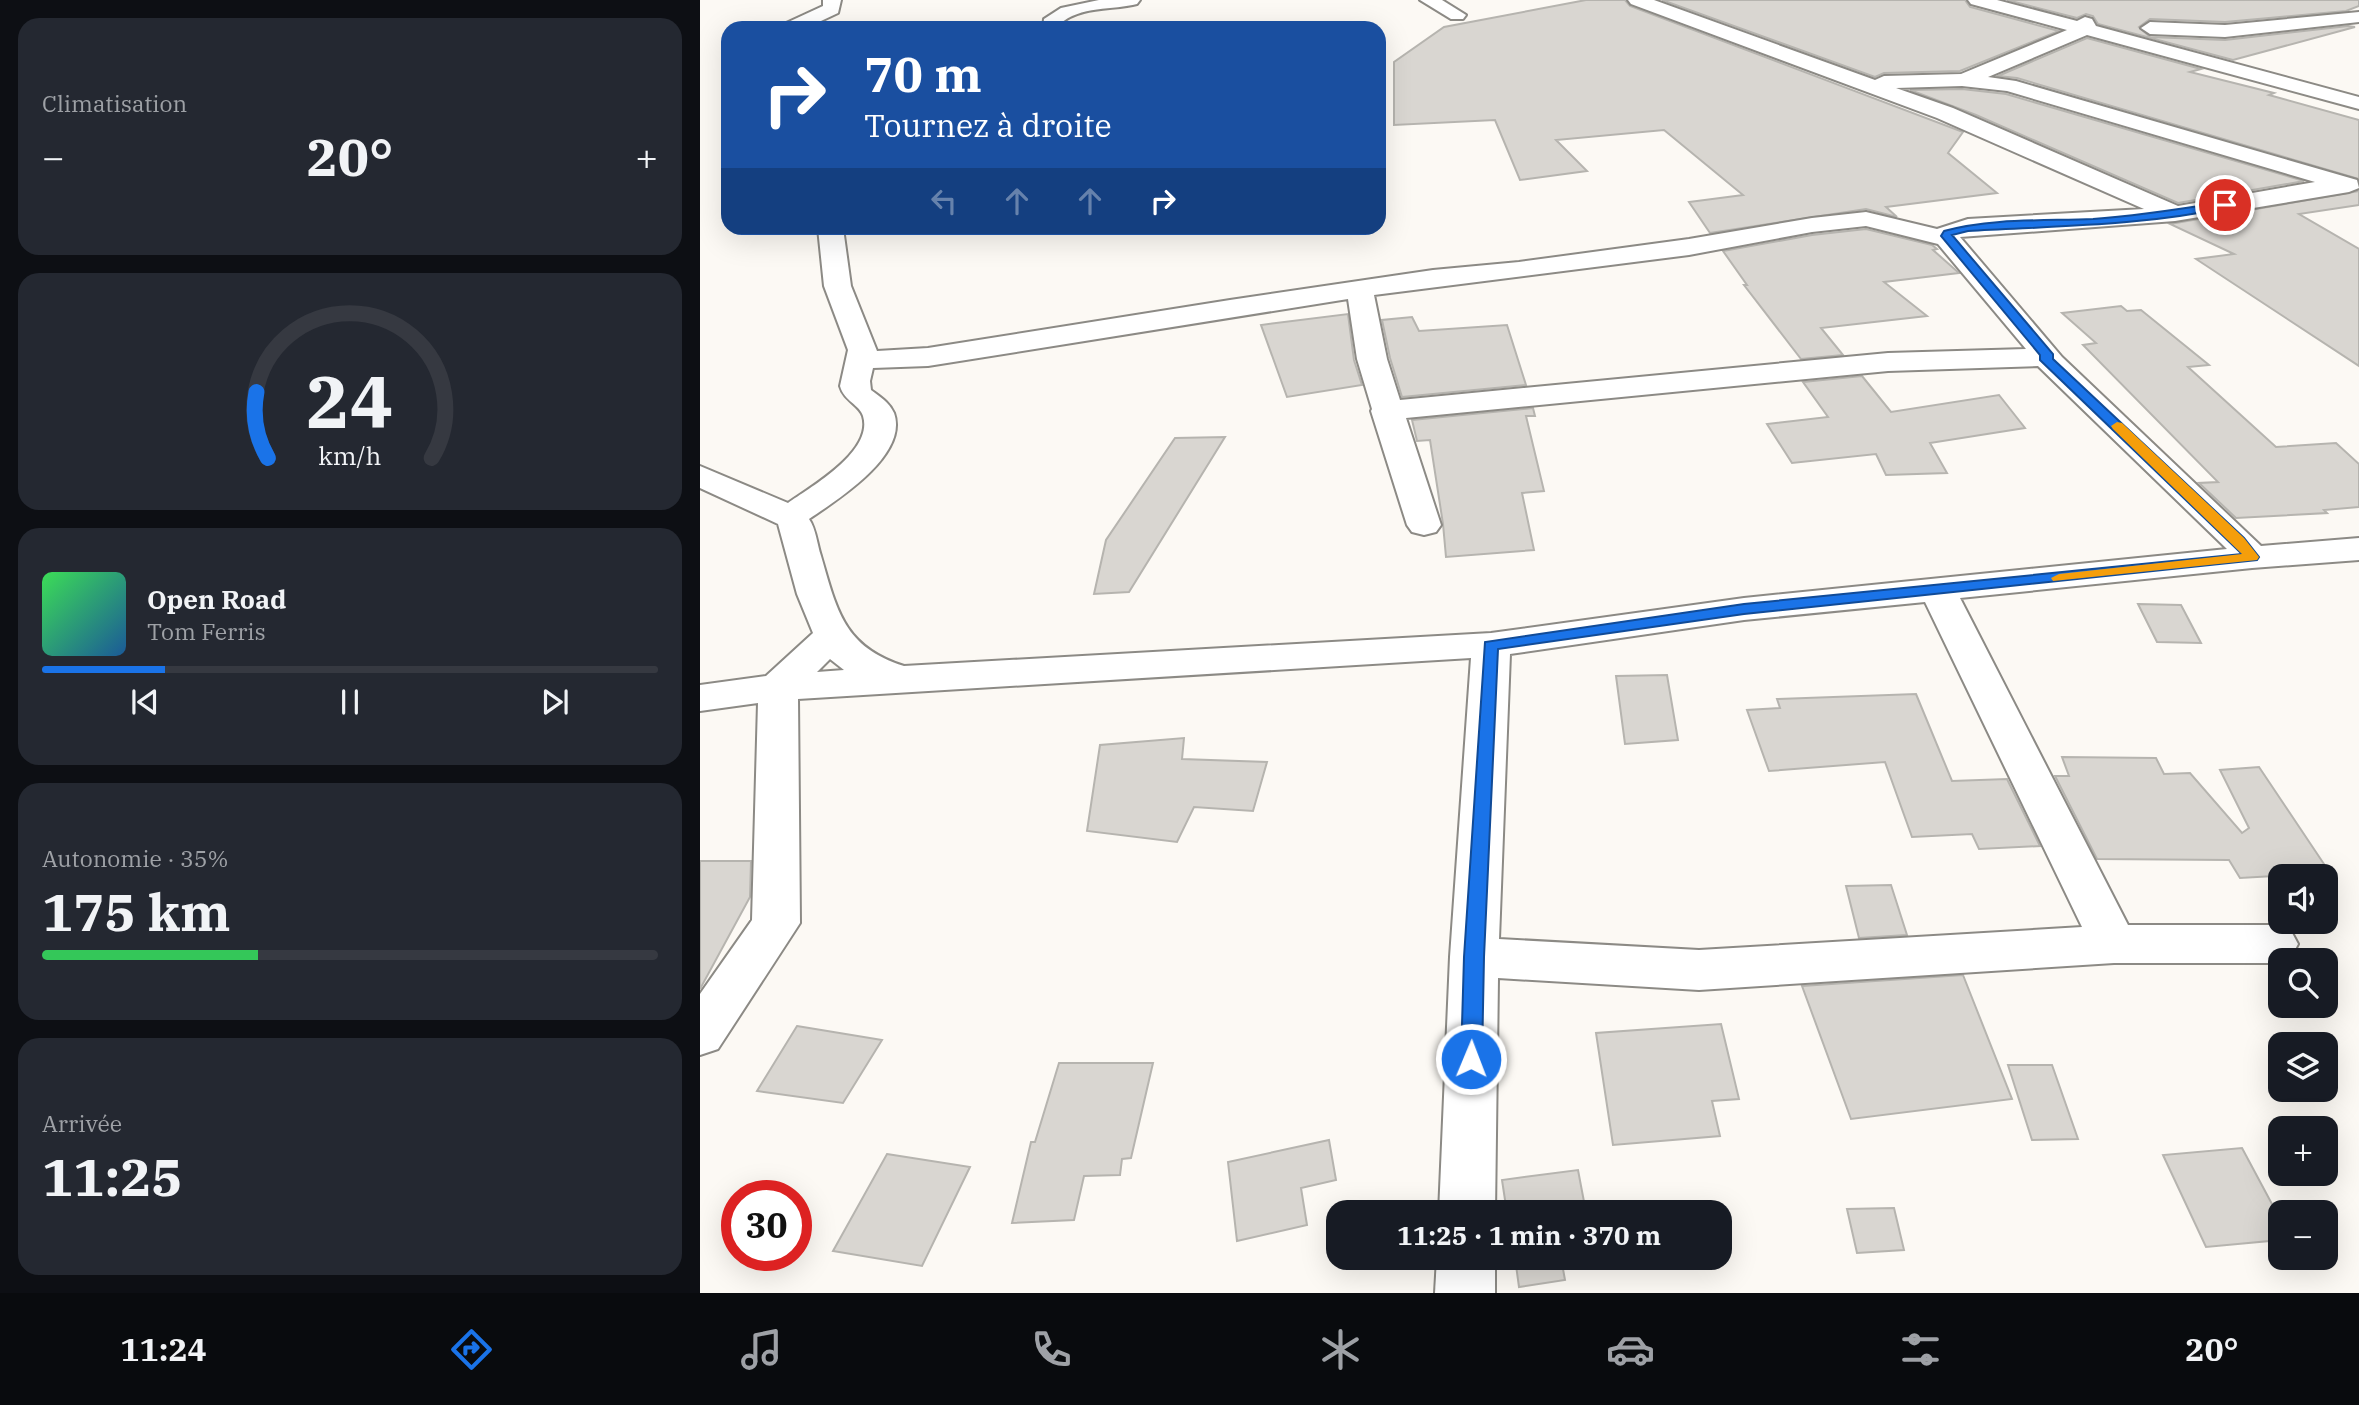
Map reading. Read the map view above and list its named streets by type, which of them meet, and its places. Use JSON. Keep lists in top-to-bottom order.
{
  "page": {
    "tile": [
      "Climatisation",
      ["Autonomie · 35%", "175 km"],
      ["Arrivée", "11:25"]
    ],
    "turn": ["70 m", "Tournez à droite"],
    "heat": ["−", "20°", "+"],
    "song": ["Open Road", "Tom Ferris"],
    "map_buttons": ["+", "−"],
    "limit": "30",
    "trip": "11:25 · 1 min · 370 m",
    "tabs": ["11:24", "20°"],
    "gauge": ["24", "km/h"]
  }
}
